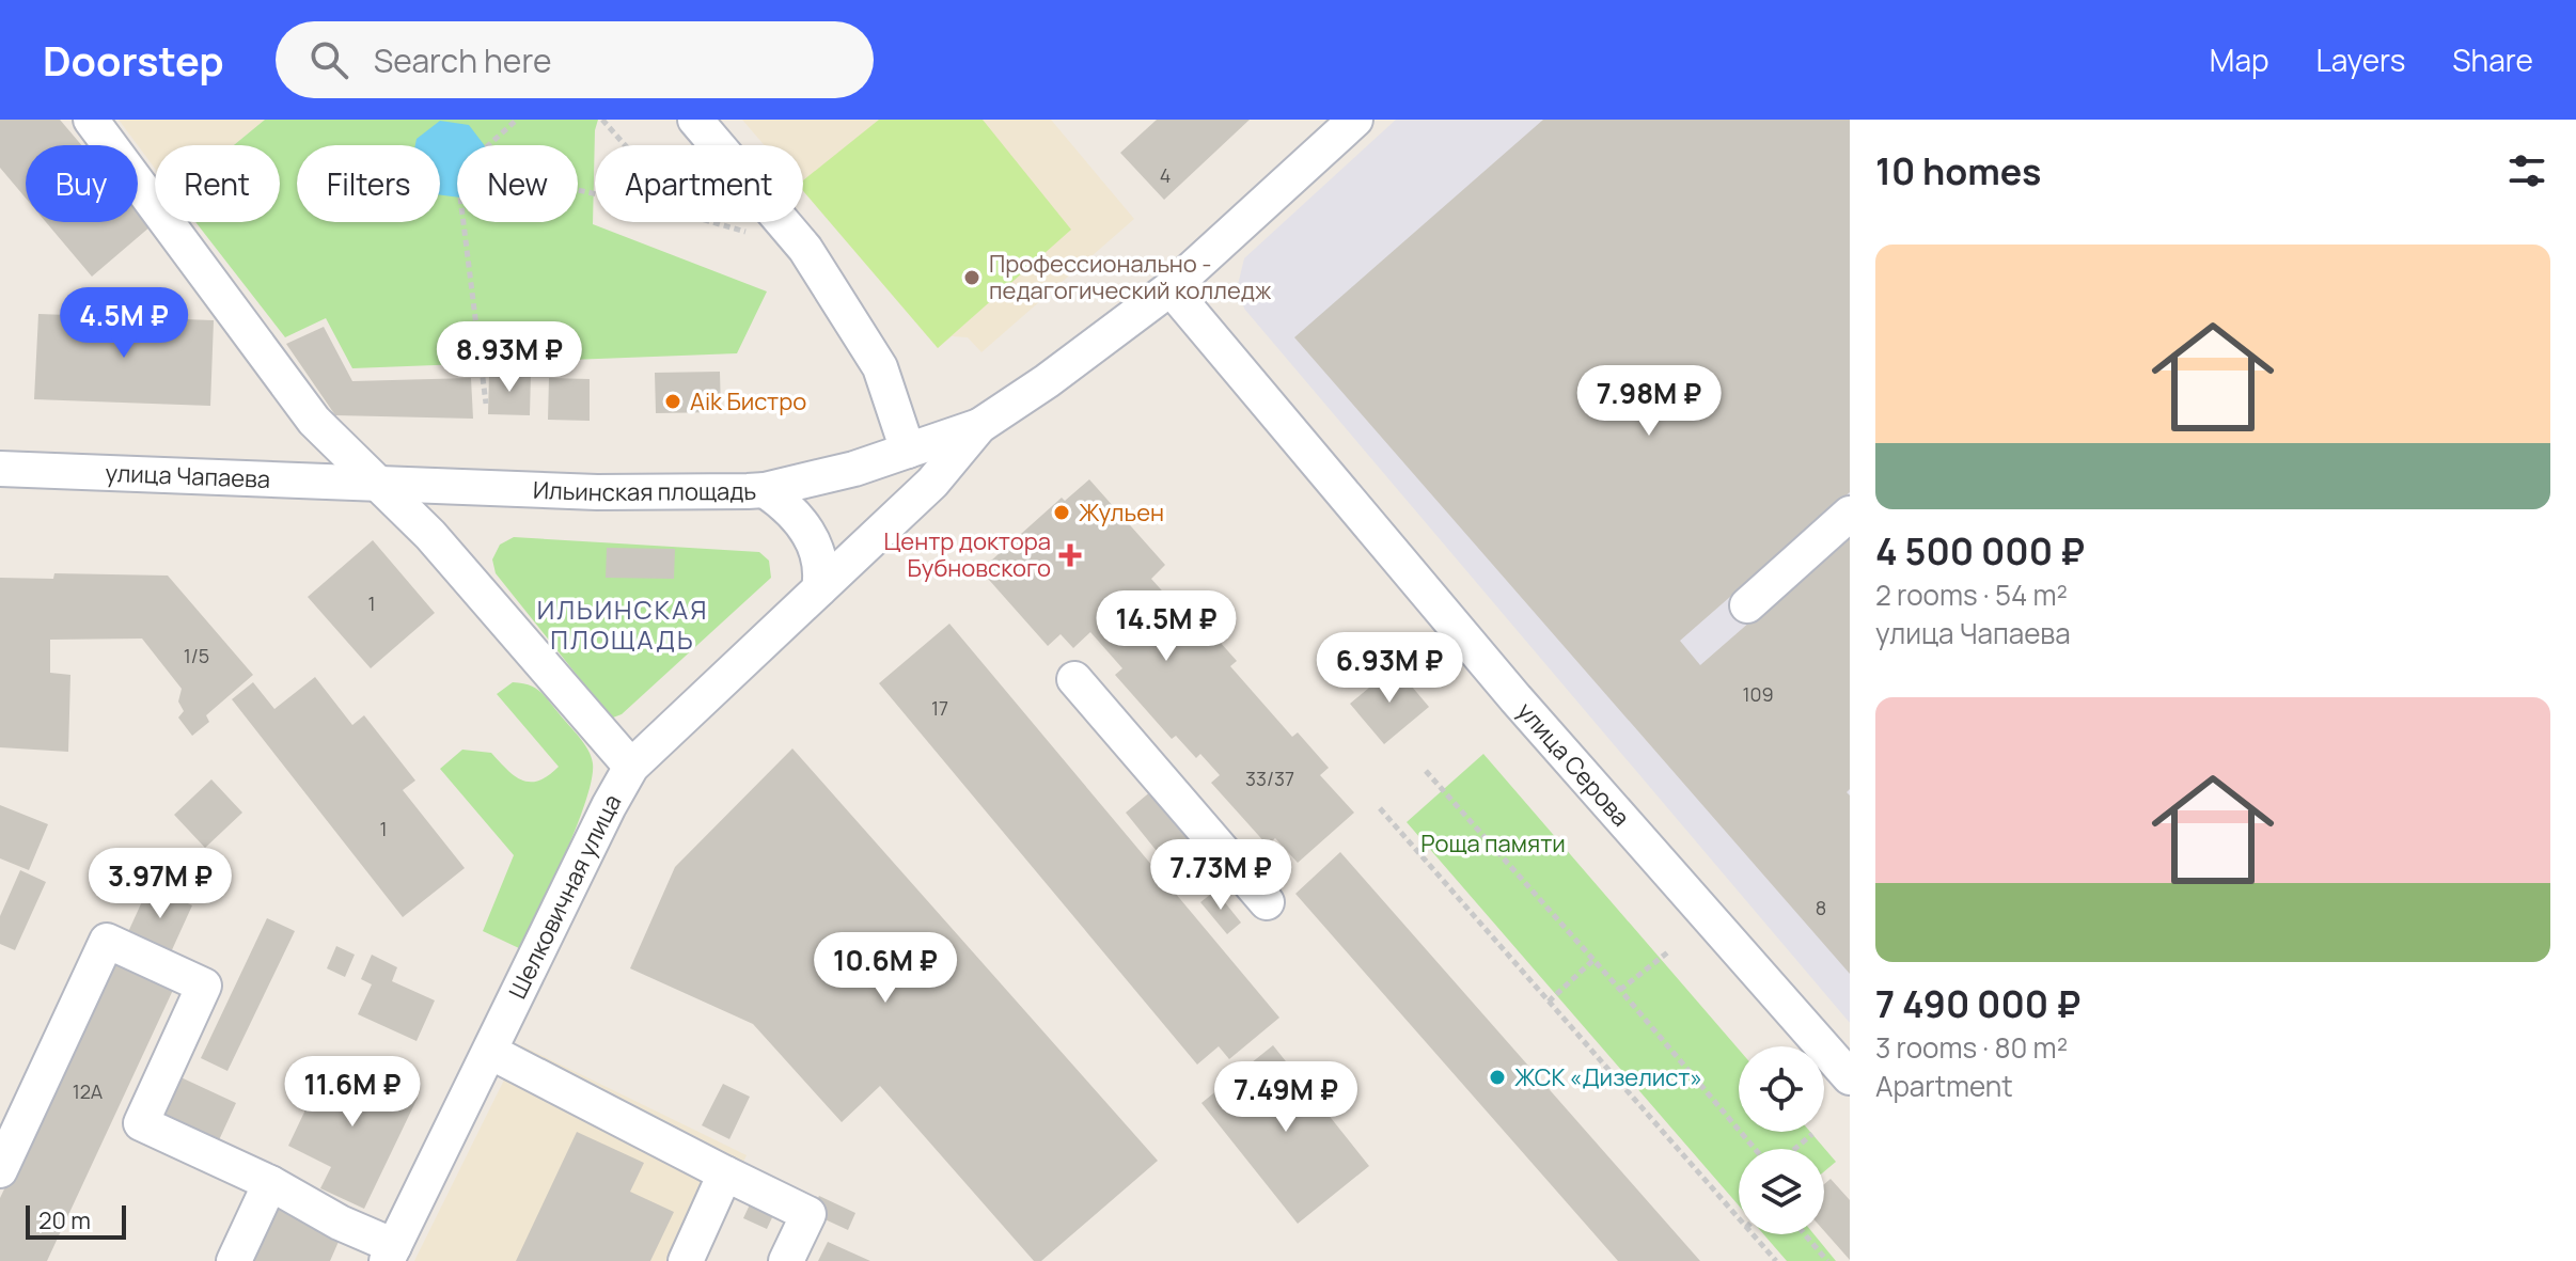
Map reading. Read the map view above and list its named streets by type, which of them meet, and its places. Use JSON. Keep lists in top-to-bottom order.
{
  "streets": {
    "street": [
      "улица Чапаева",
      "Ильинская площадь",
      "улица Серова",
      "Шелковичная улица"
    ]
  },
  "crossings": [
    ["улица Чапаева", "Ильинская площадь"],
    ["Ильинская площадь", "Шелковичная улица"],
    ["улица Серова", "Шелковичная улица"]
  ],
  "districts": ["ИЛЬИНСКАЯ ПЛОЩАДЬ"],
  "parks": ["Роща памяти"],
  "places": {
    "other": [
      "Профессионально - педагогический колледж",
      "Aik Бистро",
      "Жульен",
      "ЖСК «Дизелист»"
    ],
    "health": ["Центр доктора Бубновского"]
  },
  "house_numbers": [
    "4",
    "1",
    "1/5",
    "109",
    "17",
    "33/37",
    "1",
    "8",
    "12А"
  ],
  "scale_bar": "20 m",
  "page": {
    "header": "Doorstep",
    "search": "Search here",
    "nav": ["Map", "Layers", "Share"],
    "heading": "10 homes",
    "chip": [
      "Buy",
      "Rent",
      "Filters",
      "New",
      "Apartment"
    ],
    "list": [
      {
        "name": "4 500 000 ₽",
        "note": "2 rooms · 54 m² · улица Чапаева"
      },
      {
        "name": "7 490 000 ₽",
        "note": "3 rooms · 80 m² · Apartment"
      }
    ],
    "price": [
      "4.5M ₽",
      "8.93M ₽",
      "7.98M ₽",
      "14.5M ₽",
      "6.93M ₽",
      "7.73M ₽",
      "3.97M ₽",
      "10.6M ₽",
      "11.6M ₽",
      "7.49M ₽"
    ],
    "scale": "20 m"
  }
}
